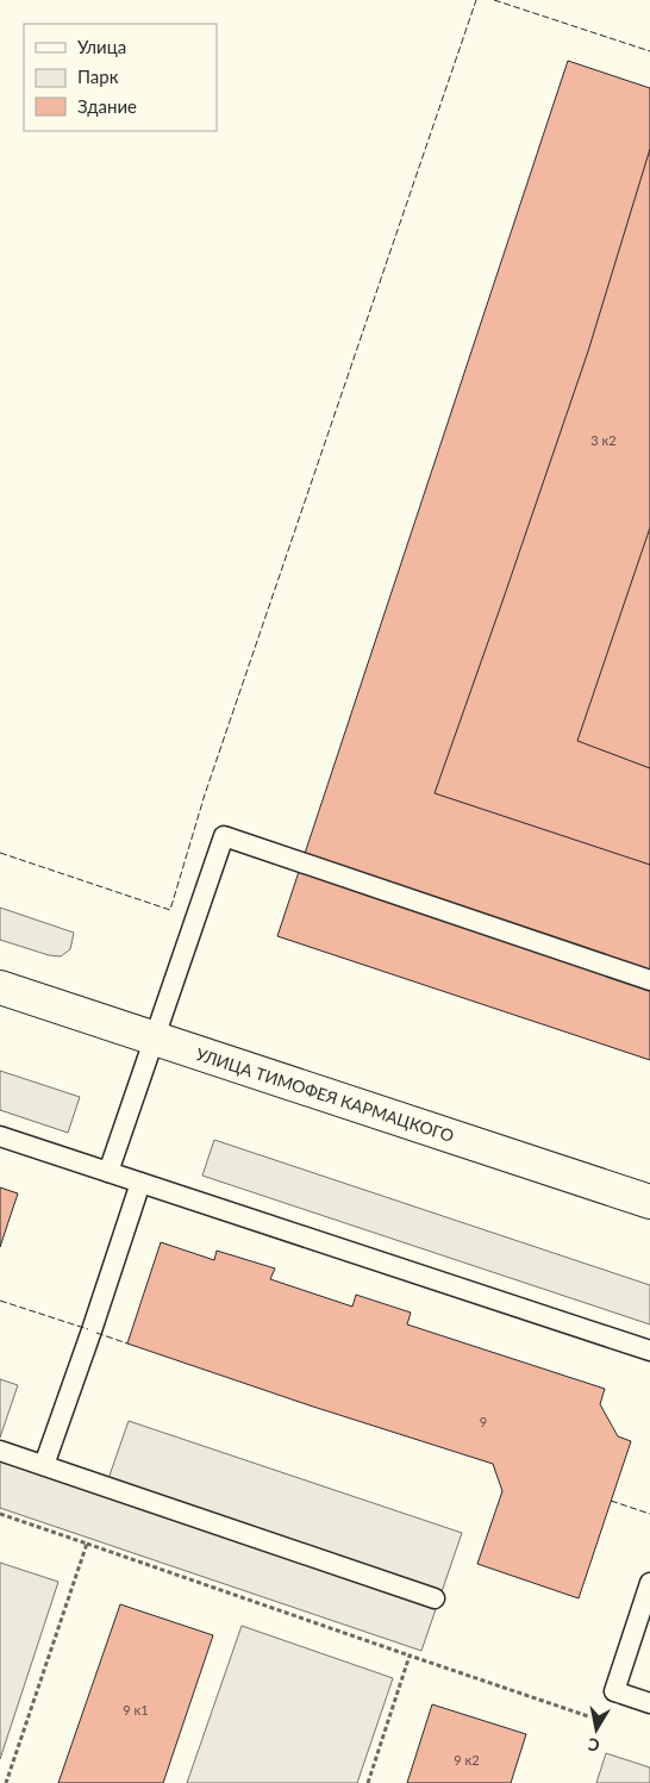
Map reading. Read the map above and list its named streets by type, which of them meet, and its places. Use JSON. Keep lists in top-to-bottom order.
{
  "streets": {
    "street": ["УЛИЦА ТИМОФЕЯ КАРМАЦКОГО"]
  },
  "house_numbers": [
    "3 к2",
    "9",
    "9 к1",
    "9 к2"
  ],
  "legend": ["Улица", "Парк", "Здание"],
  "north": "bottom"
}
